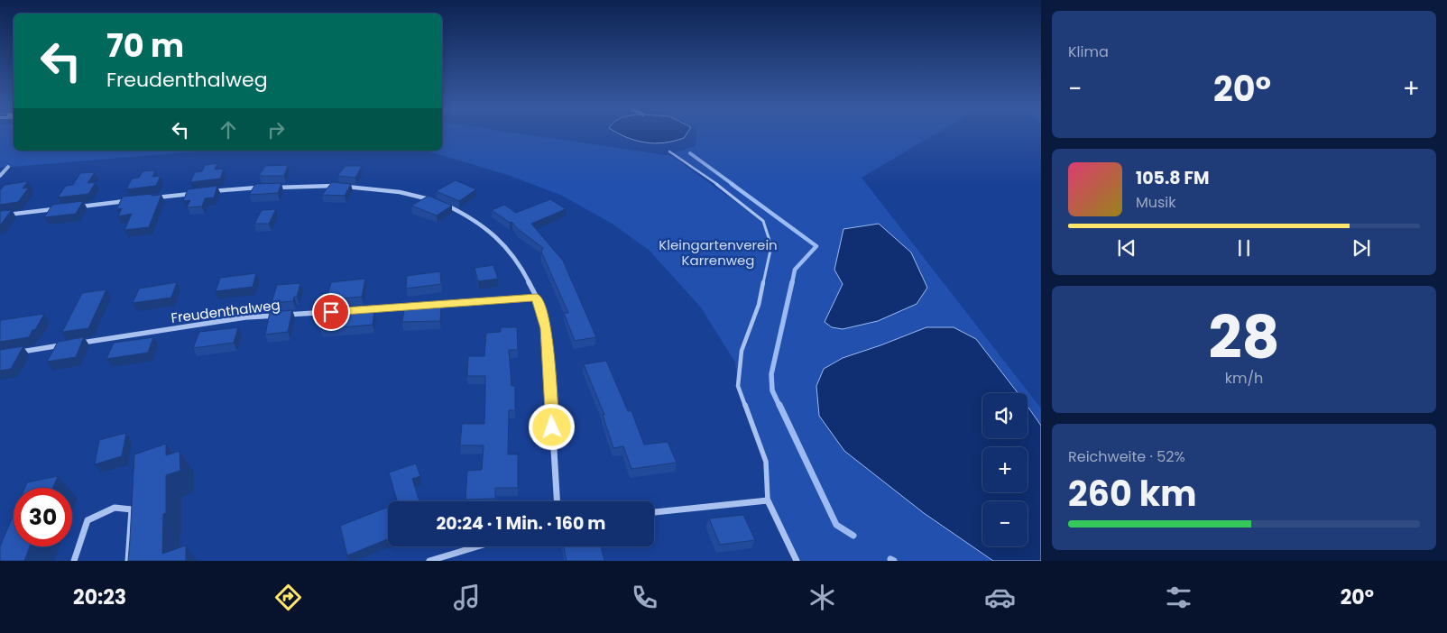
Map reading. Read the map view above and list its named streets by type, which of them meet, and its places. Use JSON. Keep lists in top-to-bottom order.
{
  "streets": {
    "street": ["Freudenthalweg"]
  },
  "parks": ["Kleingartenverein Karrenweg"],
  "page": {
    "tile": [
      "Klima",
      ["28", "km/h"],
      ["Reichweite · 52%", "260 km"]
    ],
    "turn": ["70 m", "Freudenthalweg"],
    "heat": ["−", "20°", "+"],
    "song": ["105.8 FM", "Musik"],
    "map_buttons": ["+", "−"],
    "limit": "30",
    "trip": "20:24 · 1 Min. · 160 m",
    "tabs": ["20:23", "20°"]
  }
}
